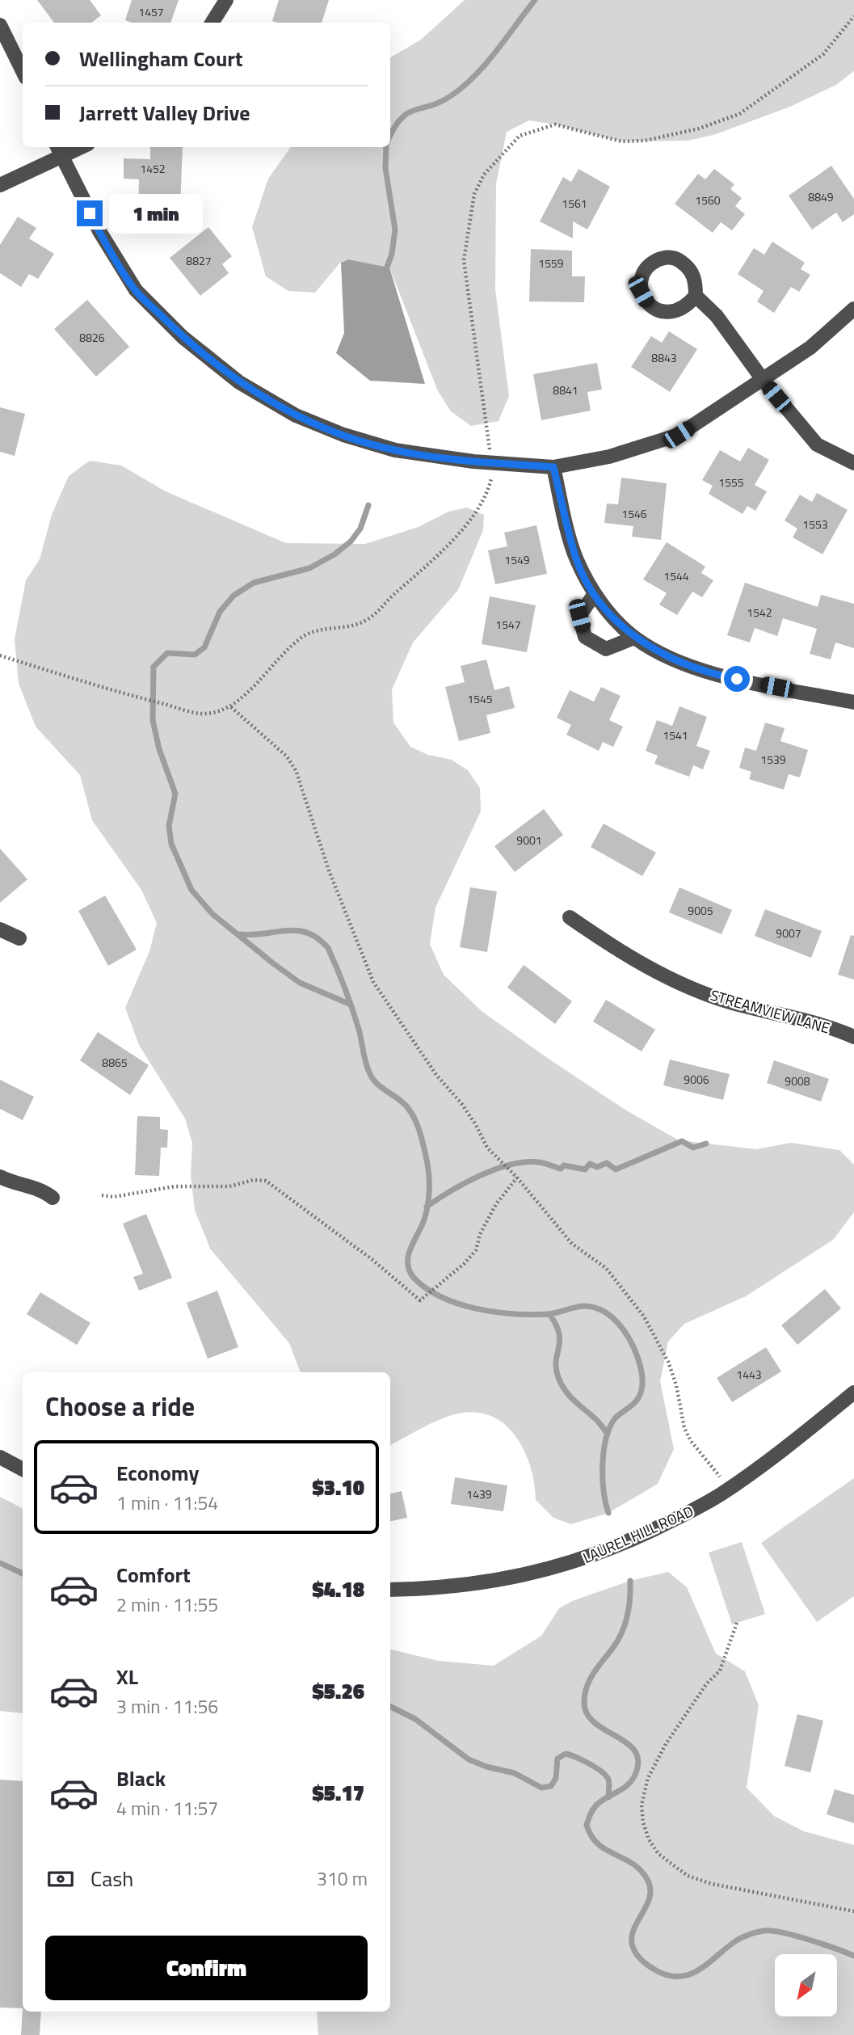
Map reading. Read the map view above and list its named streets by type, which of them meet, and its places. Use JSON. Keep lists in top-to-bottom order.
{
  "streets": {
    "street": ["STREAMVIEW LANE", "LAUREL HILL ROAD"]
  },
  "house_numbers": [
    "1457",
    "1452",
    "8849",
    "1560",
    "1561",
    "8827",
    "1559",
    "8826",
    "8843",
    "8841",
    "1555",
    "1546",
    "1553",
    "1549",
    "1544",
    "1542",
    "1547",
    "1545",
    "1541",
    "1539",
    "9001",
    "9005",
    "9007",
    "8865",
    "9006",
    "9008",
    "1443",
    "1439"
  ],
  "north": "bottom left",
  "page": {
    "banner": ["Wellingham Court", "Jarrett Valley Drive"],
    "bubble": "1 min",
    "heading": "Choose a ride",
    "list": [
      {
        "name": "Economy",
        "note": "1 min · 11:54",
        "value": "$3.10"
      },
      {
        "name": "Comfort",
        "note": "2 min · 11:55",
        "value": "$4.18"
      },
      {
        "name": "XL",
        "note": "3 min · 11:56",
        "value": "$5.26"
      },
      {
        "name": "Black",
        "note": "4 min · 11:57",
        "value": "$5.17"
      }
    ],
    "pay": ["Cash", "310 m"],
    "buttons": "Confirm"
  }
}
